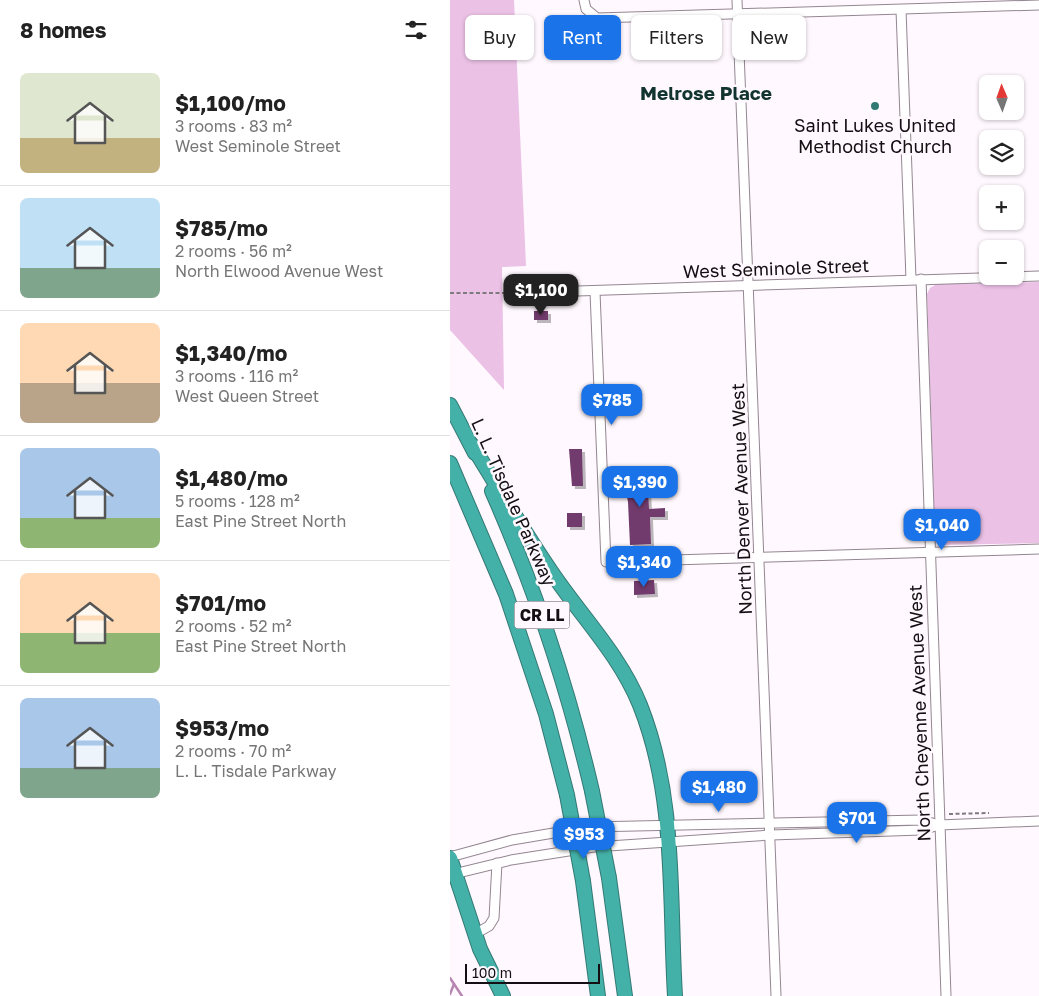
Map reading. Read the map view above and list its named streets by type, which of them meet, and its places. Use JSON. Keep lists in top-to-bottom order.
{
  "streets": {
    "highway": ["L. L. Tisdale Parkway", "CR LL"],
    "street": ["West Seminole Street", "North Denver Avenue West", "North Cheyenne Avenue West"]
  },
  "crossings": [
    ["West Seminole Street", "North Denver Avenue West"],
    ["West Seminole Street", "North Cheyenne Avenue West"]
  ],
  "districts": ["Melrose Place"],
  "places": ["Saint Lukes United Methodist Church"],
  "scale_bar": "100 m",
  "north": "top",
  "page": {
    "heading": "8 homes",
    "chip": [
      "Buy",
      "Rent",
      "Filters",
      "New"
    ],
    "list": [
      {
        "name": "$1,100/mo",
        "note": "3 rooms · 83 m² · West Seminole Street"
      },
      {
        "name": "$785/mo",
        "note": "2 rooms · 56 m² · North Elwood Avenue West"
      },
      {
        "name": "$1,340/mo",
        "note": "3 rooms · 116 m² · West Queen Street"
      },
      {
        "name": "$1,480/mo",
        "note": "5 rooms · 128 m² · East Pine Street North"
      },
      {
        "name": "$701/mo",
        "note": "2 rooms · 52 m² · East Pine Street North"
      },
      {
        "name": "$953/mo",
        "note": "2 rooms · 70 m² · L. L. Tisdale Parkway"
      }
    ],
    "map_buttons": ["+", "−"],
    "price": [
      "$1,100",
      "$785",
      "$1,390",
      "$1,040",
      "$1,340",
      "$1,480",
      "$701",
      "$953"
    ],
    "scale": "100 m"
  }
}
